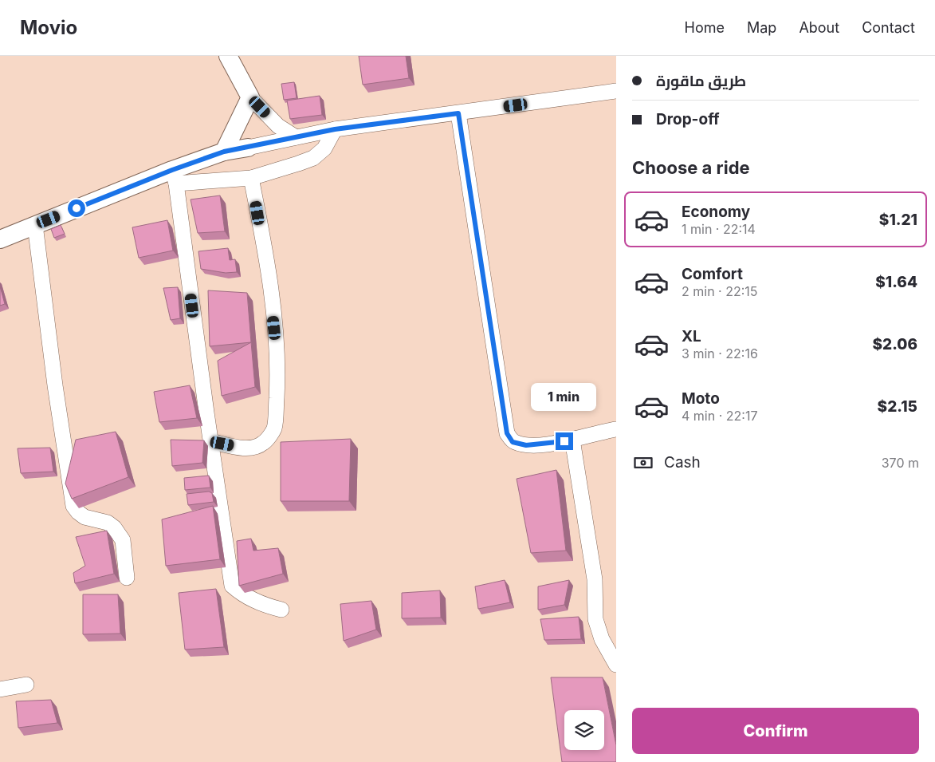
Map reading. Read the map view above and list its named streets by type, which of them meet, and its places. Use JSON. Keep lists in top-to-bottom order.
{
  "page": {
    "header": "Movio",
    "nav": [
      "Home",
      "Map",
      "About",
      "Contact"
    ],
    "banner": ["طريق ماقورة", "Drop-off"],
    "heading": "Choose a ride",
    "list": [
      {
        "name": "Economy",
        "note": "1 min · 22:14",
        "value": "$1.21"
      },
      {
        "name": "Comfort",
        "note": "2 min · 22:15",
        "value": "$1.64"
      },
      {
        "name": "XL",
        "note": "3 min · 22:16",
        "value": "$2.06"
      },
      {
        "name": "Moto",
        "note": "4 min · 22:17",
        "value": "$2.15"
      }
    ],
    "bubble": "1 min",
    "pay": ["Cash", "370 m"],
    "buttons": "Confirm"
  }
}
